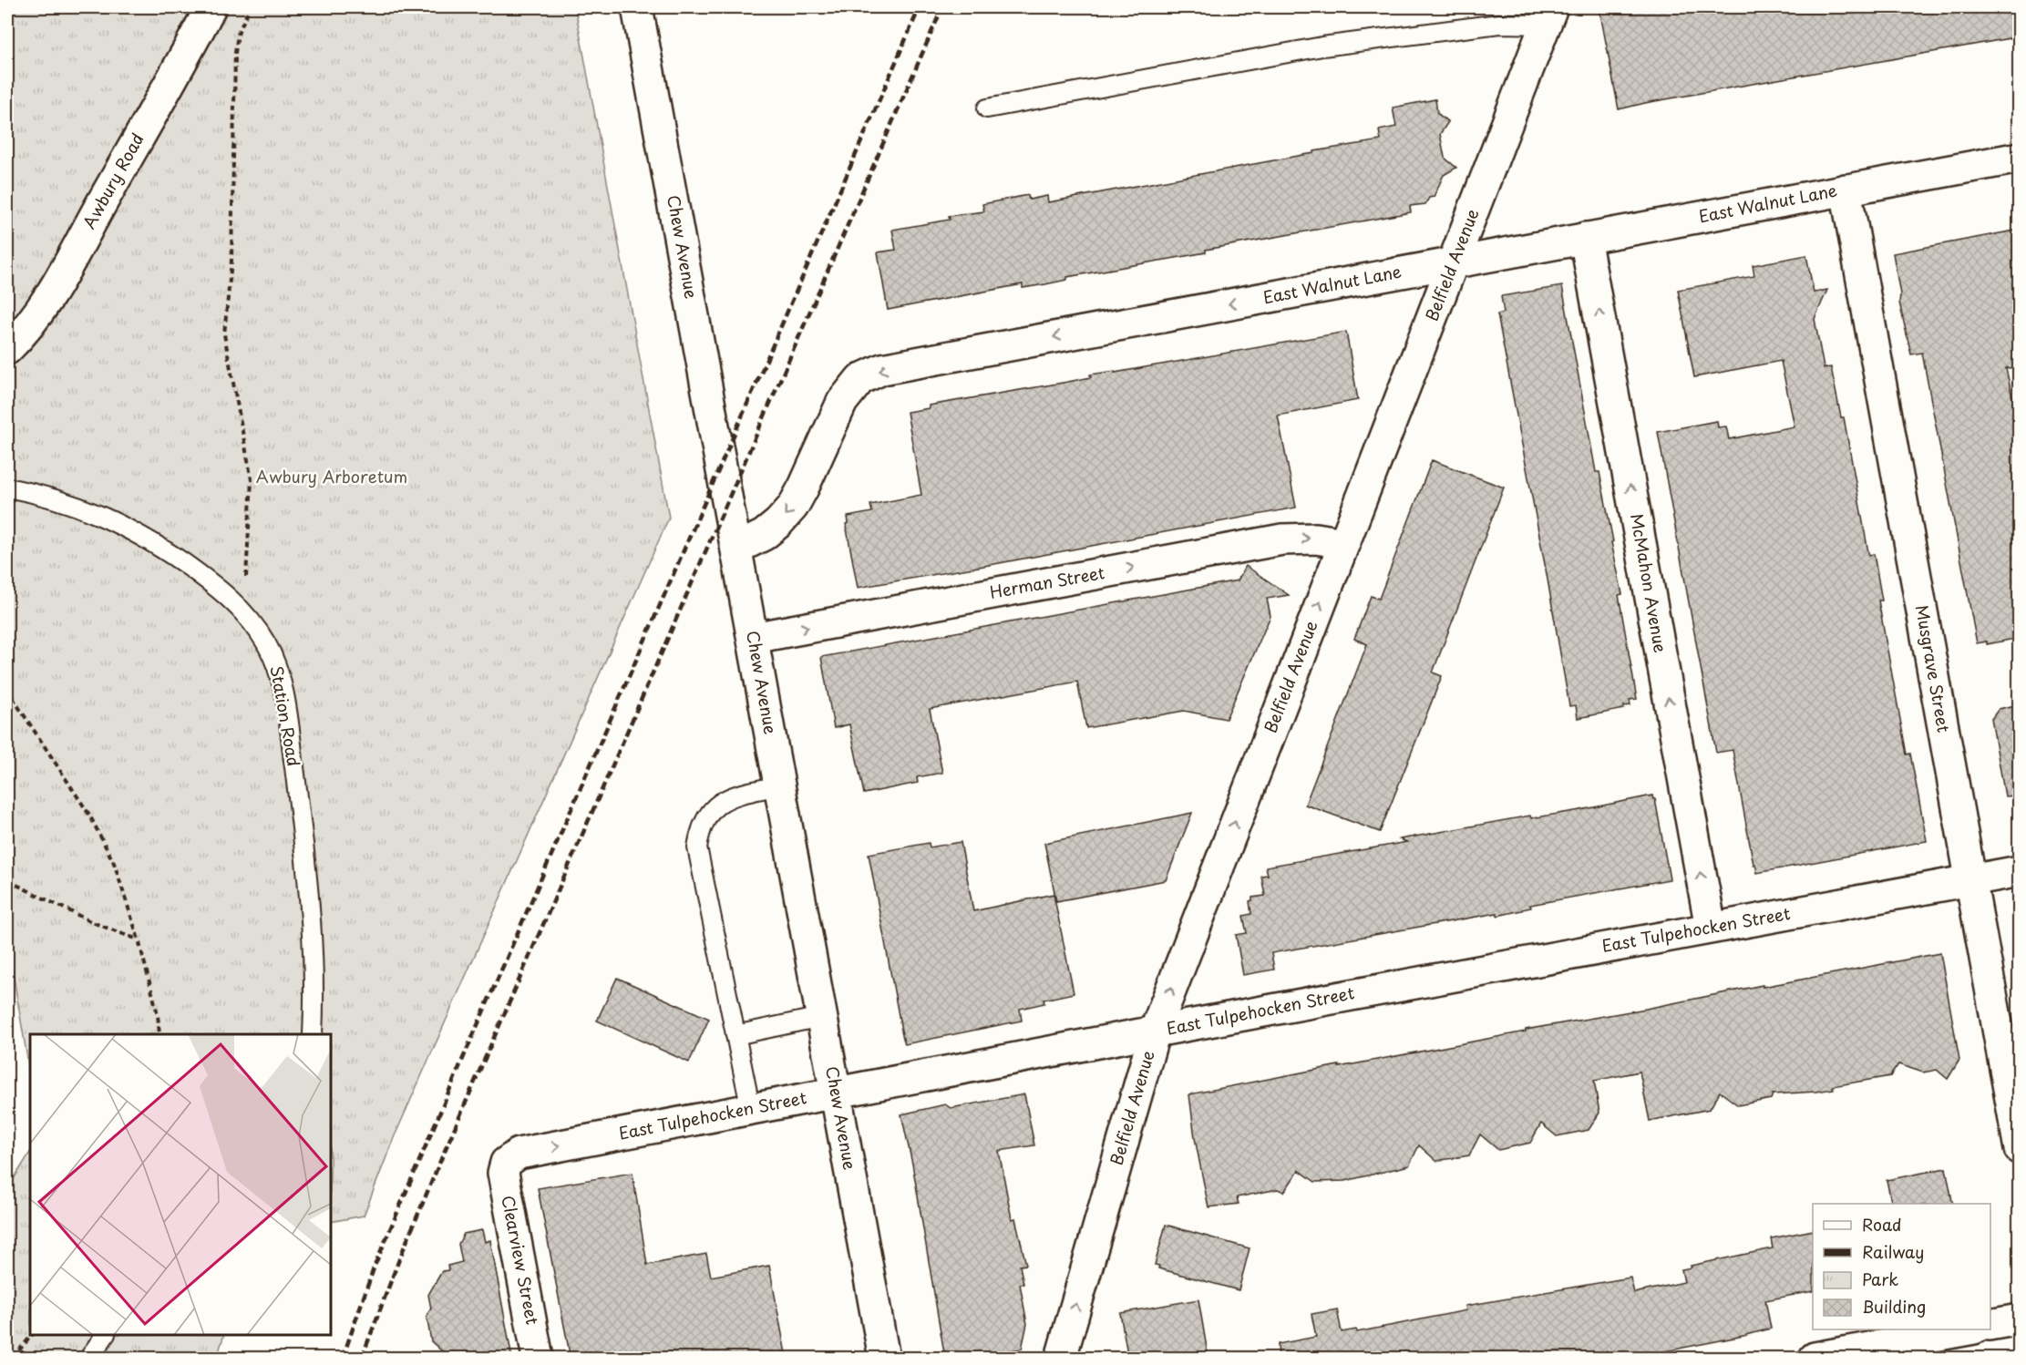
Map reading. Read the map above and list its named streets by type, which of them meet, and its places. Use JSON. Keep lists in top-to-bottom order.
{
  "streets": {
    "street": [
      "Awbury Road",
      "East Walnut Lane",
      "Chew Avenue",
      "Belfield Avenue",
      "Herman Street",
      "McMahon Avenue",
      "Musgrave Street",
      "East Tulpehocken Street",
      "Clearview Street"
    ],
    "lane": ["Station Road"]
  },
  "crossings": [
    ["East Walnut Lane", "Chew Avenue"],
    ["East Walnut Lane", "Belfield Avenue"],
    ["East Walnut Lane", "McMahon Avenue"],
    ["East Walnut Lane", "Musgrave Street"],
    ["Chew Avenue", "Herman Street"],
    ["Chew Avenue", "East Tulpehocken Street"],
    ["Belfield Avenue", "Herman Street"],
    ["Belfield Avenue", "East Tulpehocken Street"],
    ["McMahon Avenue", "East Tulpehocken Street"],
    ["Musgrave Street", "East Tulpehocken Street"],
    ["East Tulpehocken Street", "Clearview Street"]
  ],
  "one_way": [
    "East Walnut Lane",
    "Belfield Avenue",
    "Herman Street",
    "McMahon Avenue"
  ],
  "parks": ["Awbury Arboretum"],
  "legend": [
    "Road",
    "Railway",
    "Park",
    "Building"
  ]
}
